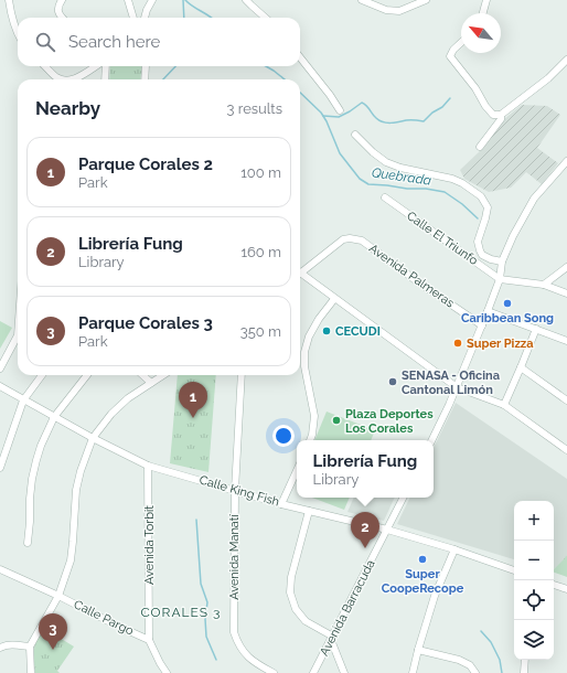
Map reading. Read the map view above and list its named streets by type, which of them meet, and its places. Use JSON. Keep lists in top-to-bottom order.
{
  "streets": {
    "street": [
      "Calle El Triunfo",
      "Avenida Palmeras",
      "Calle King Fish",
      "Avenida Torbit",
      "Avenida Manatí",
      "Avenida Barracuda",
      "Calle Pargo"
    ]
  },
  "crossings": [
    ["Calle King Fish", "Avenida Torbit"],
    ["Calle King Fish", "Avenida Manatí"],
    ["Calle King Fish", "Avenida Barracuda"],
    ["Avenida Torbit", "Calle Pargo"]
  ],
  "districts": ["CORALES 3"],
  "water": ["Quebrada"],
  "places": [
    "Caribbean Song",
    "CECUDI",
    "Super Pizza",
    "SENASA - Oficina Cantonal Limón",
    "Plaza Deportes Los Corales",
    "Super CoopeRecope"
  ],
  "north": "top left",
  "page": {
    "search": "Search here",
    "heading": ["Nearby", "3 results"],
    "list": [
      {
        "mark": "1",
        "name": "Parque Corales 2",
        "note": "Park",
        "value": "100 m"
      },
      {
        "mark": "2",
        "name": "Librería Fung",
        "note": "Library",
        "value": "160 m"
      },
      {
        "mark": "3",
        "name": "Parque Corales 3",
        "note": "Park",
        "value": "350 m"
      }
    ],
    "pins": ["1", "2", "3"],
    "popup": ["Librería Fung", "Library"],
    "map_buttons": ["+", "−"]
  }
}
